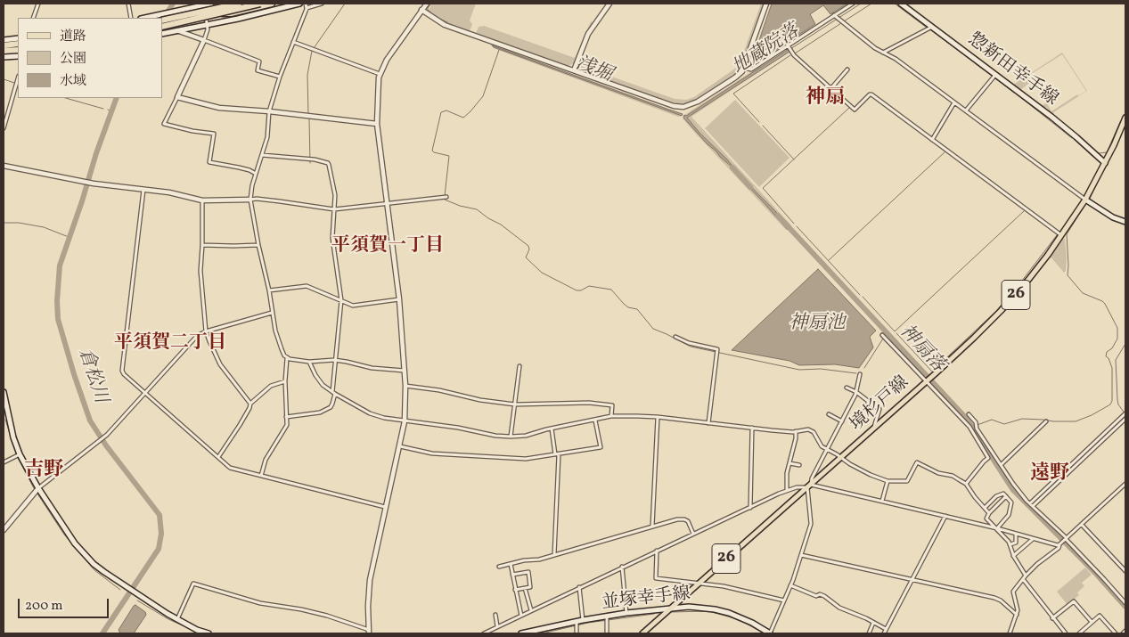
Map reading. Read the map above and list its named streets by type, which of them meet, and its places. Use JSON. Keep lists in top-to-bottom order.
{
  "streets": {
    "main road": [
      "惣新田幸手線",
      "26",
      "境杉戸線",
      "並塚幸手線"
    ]
  },
  "crossings": [
    ["惣新田幸手線", "境杉戸線"],
    ["境杉戸線", "並塚幸手線"]
  ],
  "districts": [
    "神扇",
    "平須賀一丁目",
    "平須賀二丁目",
    "吉野",
    "遠野"
  ],
  "water": [
    "地蔵院落",
    "浅堀",
    "神扇池",
    "神扇落",
    "倉松川"
  ],
  "legend": ["道路", "公園", "水域"],
  "scale_bar": "200 m"
}
